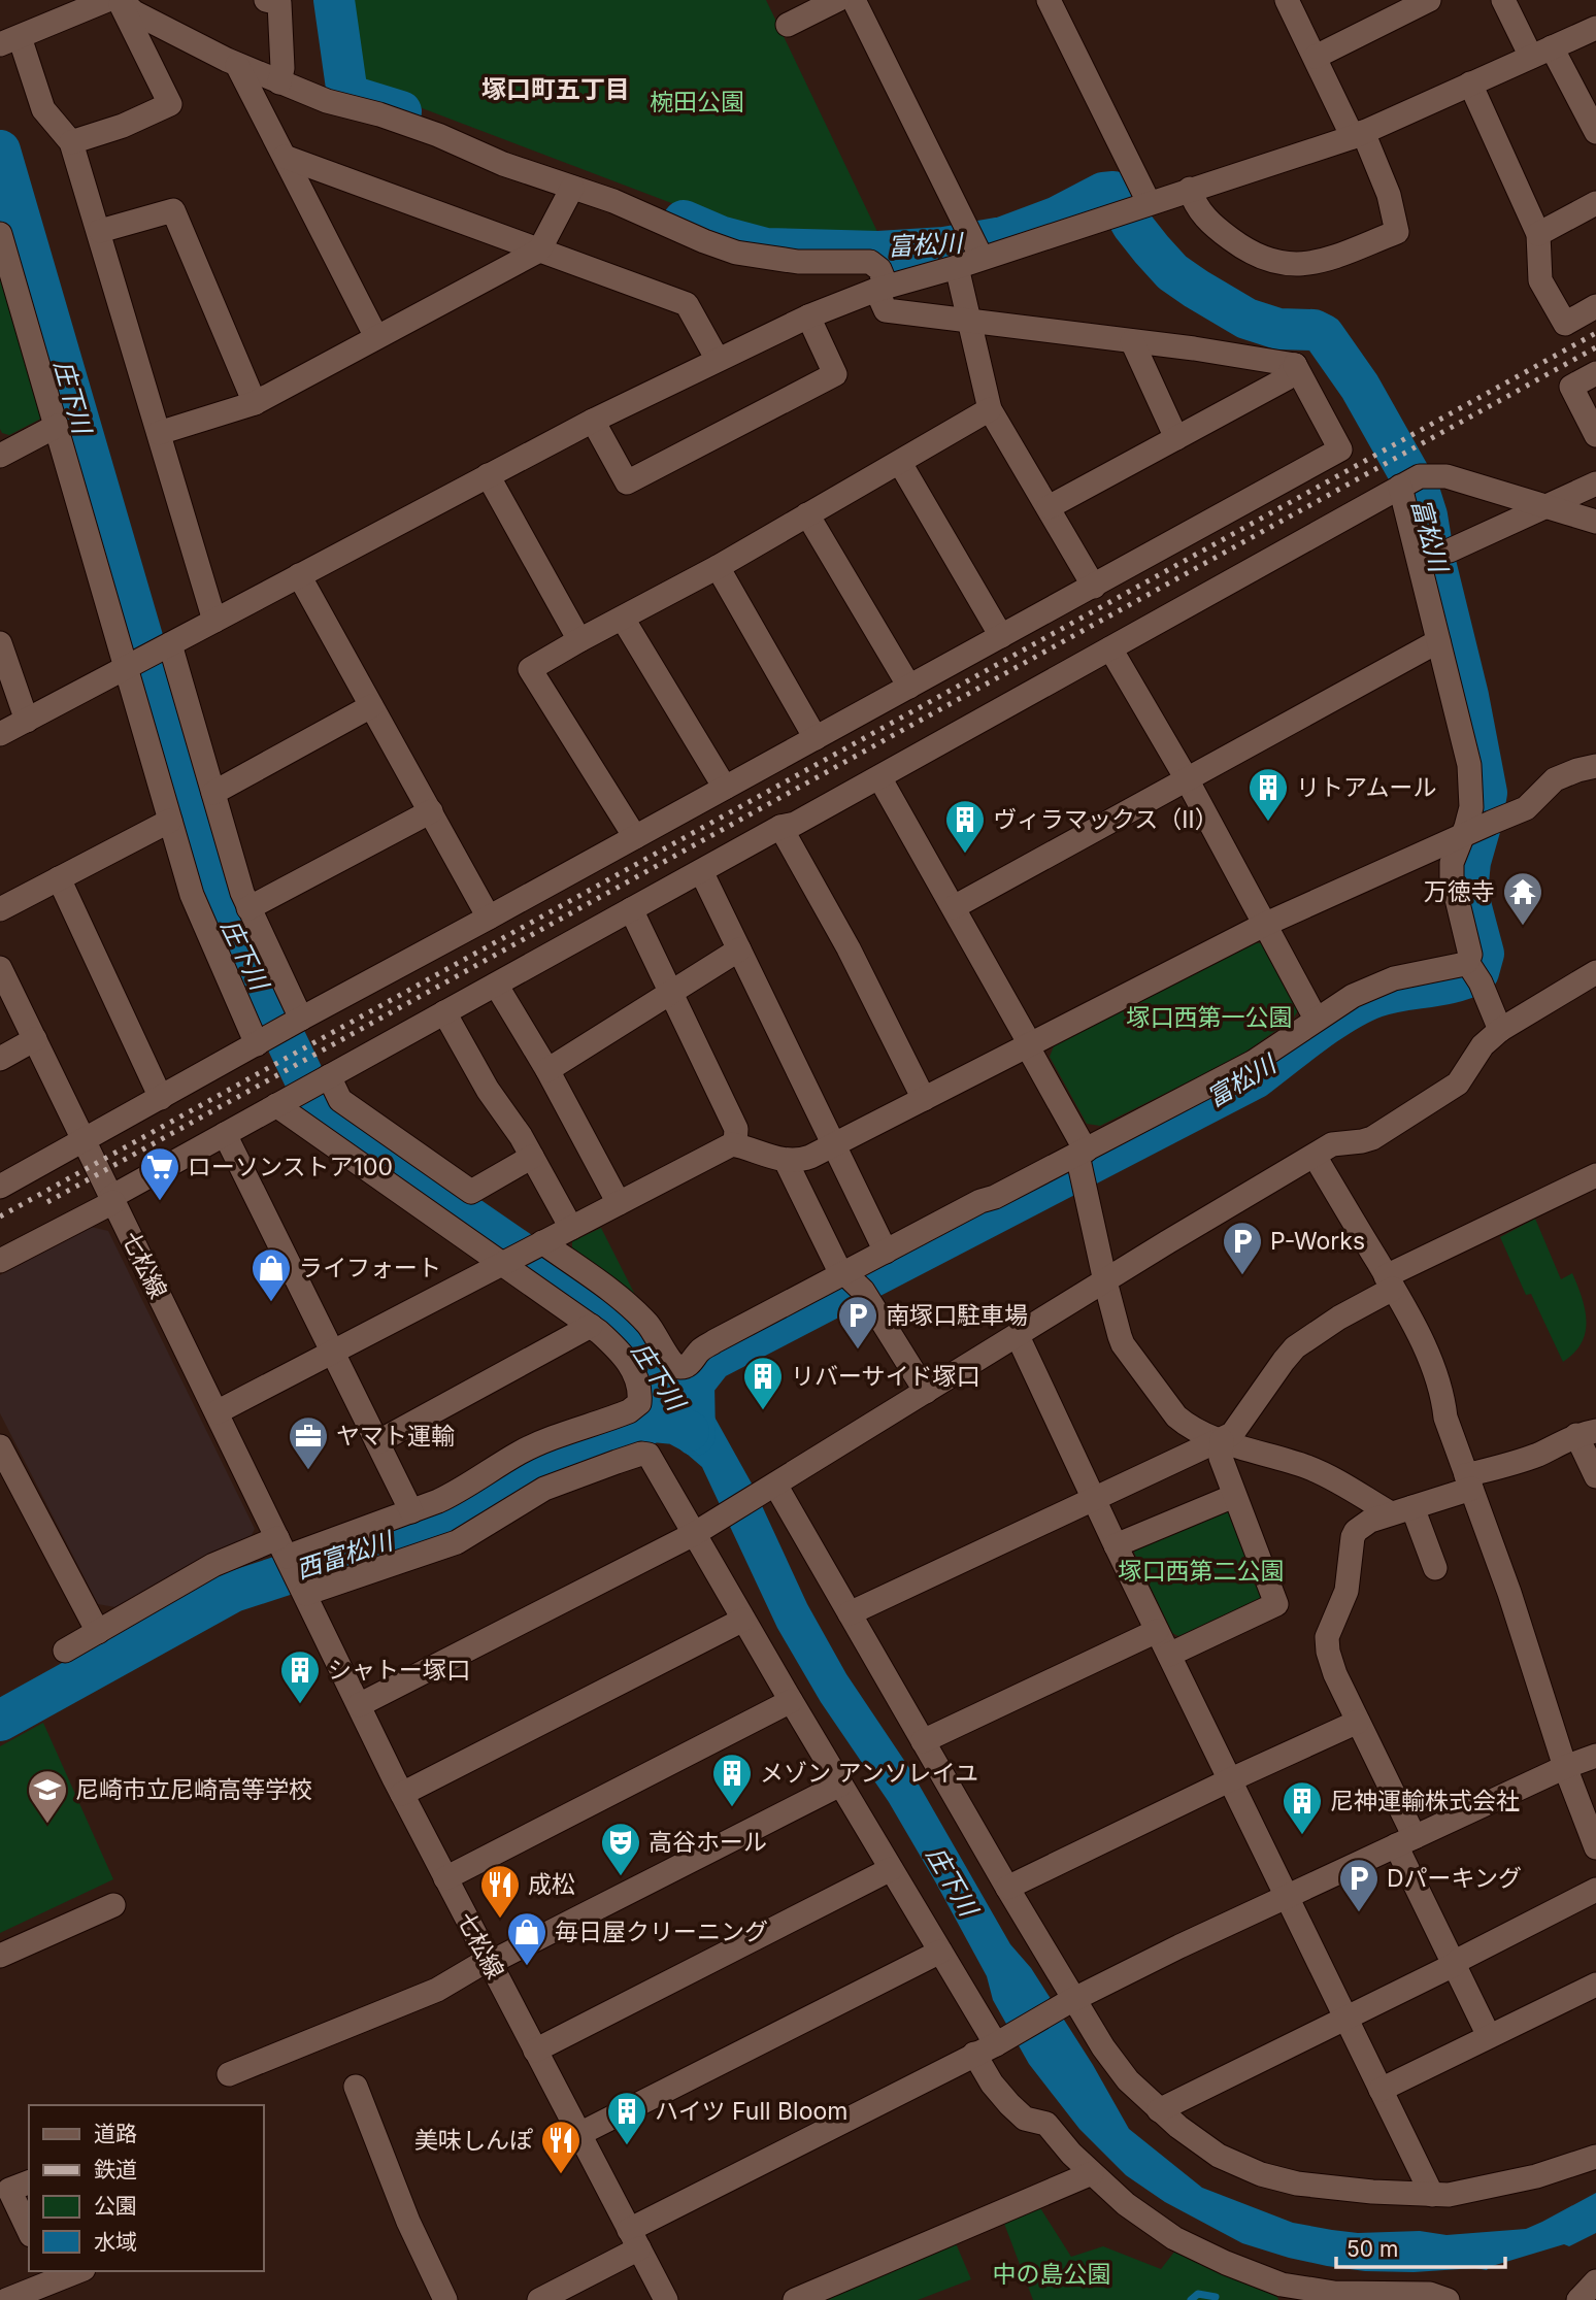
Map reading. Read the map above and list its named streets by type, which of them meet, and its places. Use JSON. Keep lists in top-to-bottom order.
{
  "streets": {
    "street": ["七松線"]
  },
  "districts": ["塚口町五丁目"],
  "water": ["富松川", "庄下川", "西富松川"],
  "parks": [
    "椀田公園",
    "塚口西第一公園",
    "塚口西第二公園",
    "中の島公園"
  ],
  "places": {
    "building": [
      "リトアムール",
      "ヴィラマックス（Ⅱ）",
      "リバーサイド塚口",
      "シャトー塚口",
      "メゾン アンソレイユ",
      "尼神運輸株式会社",
      "ハイツ Full Bloom"
    ],
    "temple": ["万徳寺"],
    "supermarket": ["ローソンストア100"],
    "parking": ["P-Works", "南塚口駐車場", "Dパーキング"],
    "shop": ["ライフォート", "毎日屋クリーニング"],
    "office": ["ヤマト運輸"],
    "school or university": ["尼崎市立尼崎高等学校"],
    "theatre": ["高谷ホール"],
    "restaurant": ["成松", "美味しんぽ"]
  },
  "legend": [
    "道路",
    "鉄道",
    "公園",
    "水域"
  ],
  "scale_bar": "50 m"
}
